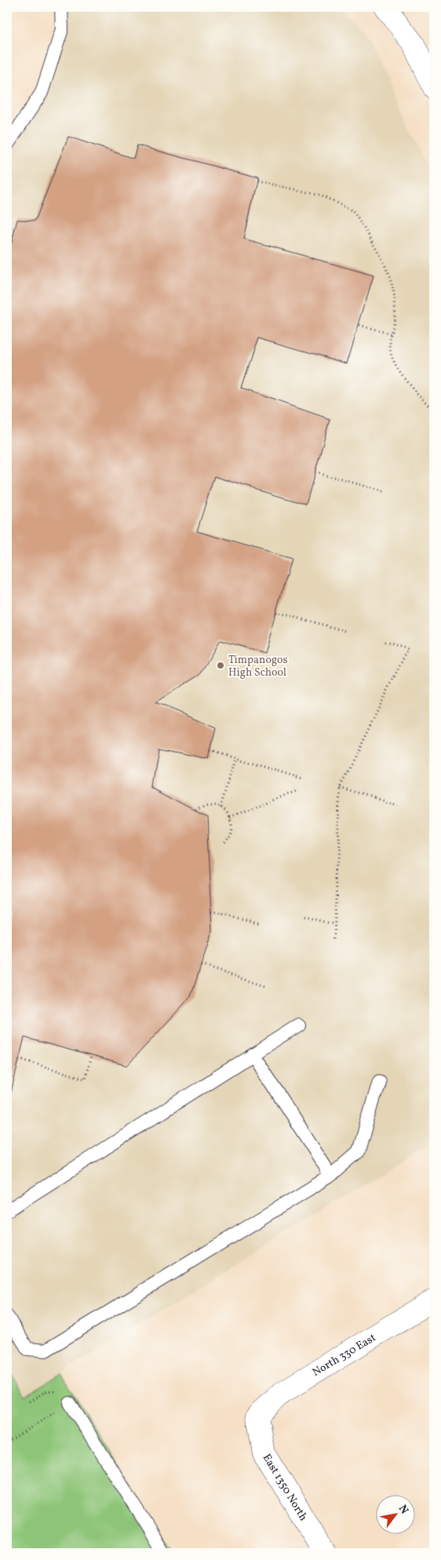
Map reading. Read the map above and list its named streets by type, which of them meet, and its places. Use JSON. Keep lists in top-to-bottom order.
{
  "streets": {
    "street": ["North 330 East", "East 1350 North"]
  },
  "crossings": [
    ["North 330 East", "East 1350 North"]
  ],
  "places": ["Timpanogos High School"],
  "north": "top right"
}
